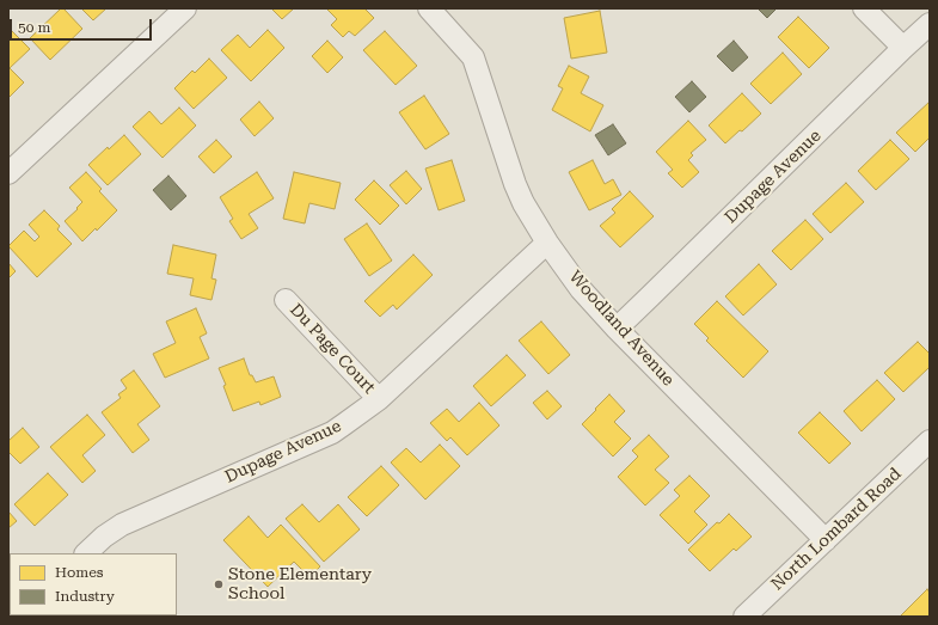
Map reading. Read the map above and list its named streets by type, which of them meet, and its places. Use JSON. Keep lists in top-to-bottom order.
{
  "streets": {
    "street": [
      "Dupage Avenue",
      "Woodland Avenue",
      "Du Page Court",
      "North Lombard Road"
    ]
  },
  "crossings": [
    ["Dupage Avenue", "Woodland Avenue"],
    ["Dupage Avenue", "Du Page Court"],
    ["Woodland Avenue", "North Lombard Road"]
  ],
  "places": ["Stone Elementary School"],
  "legend": ["Homes", "Industry"],
  "scale_bar": "50 m"
}
